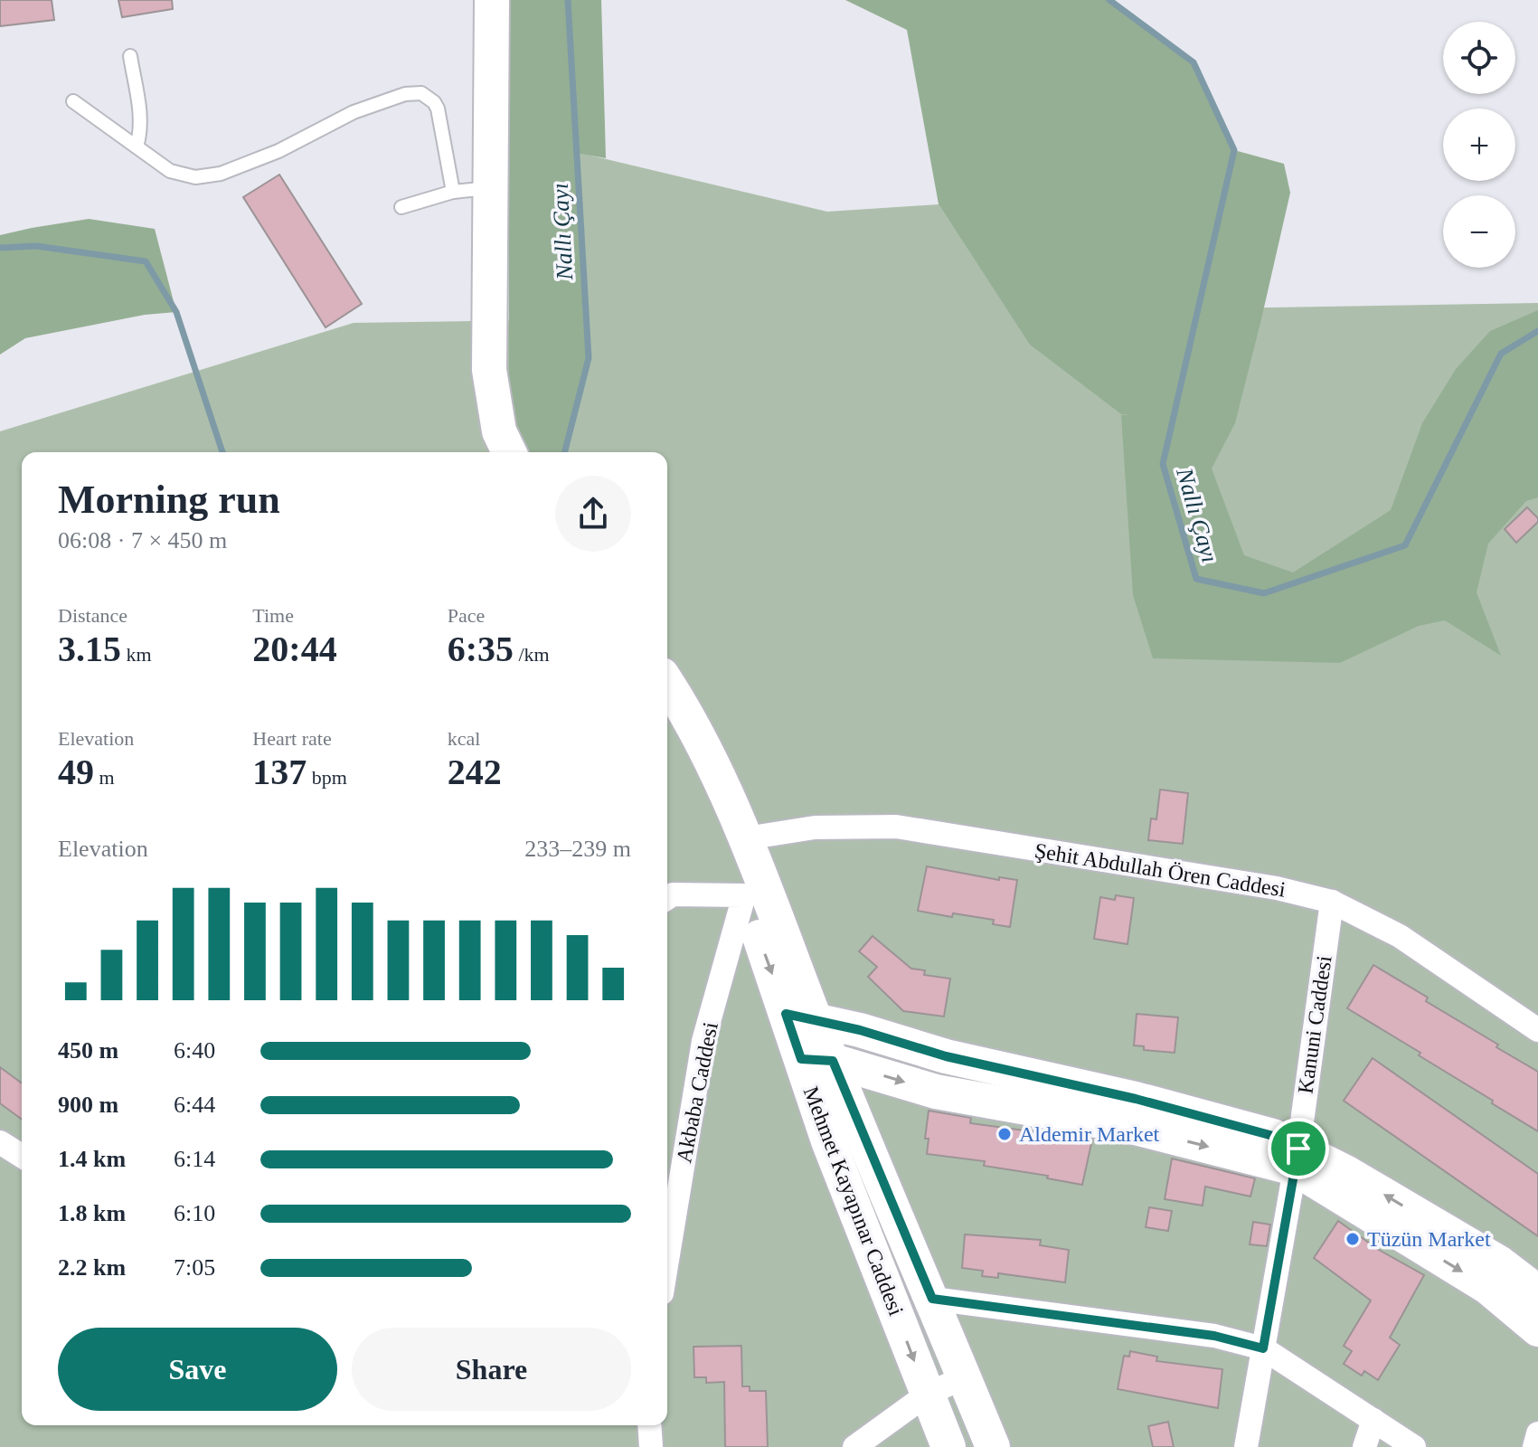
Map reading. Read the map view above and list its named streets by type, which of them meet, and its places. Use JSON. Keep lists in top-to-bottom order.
{
  "streets": {
    "main road": ["Mehmet Kayapınar Caddesi"],
    "street": ["Şehit Abdullah Ören Caddesi", "Kanuni Caddesi", "Akbaba Caddesi"]
  },
  "crossings": [
    ["Şehit Abdullah Ören Caddesi", "Kanuni Caddesi"],
    ["Akbaba Caddesi", "Mehmet Kayapınar Caddesi"]
  ],
  "water": ["Nallı Çayı"],
  "places": ["Aldemir Market", "Tüzün Market"],
  "page": {
    "map_buttons": ["+", "−"],
    "heading": ["Morning run", "06:08 · 7 × 450 m"],
    "stats": [
      ["Distance", "3.15 km"],
      ["Time", "20:44"],
      ["Pace", "6:35 /km"],
      ["Elevation", "49 m"],
      ["Heart rate", "137 bpm"],
      ["kcal", "242"]
    ],
    "chart": ["Elevation", "233–239 m"],
    "list": [
      {
        "name": "450 m",
        "note": "6:40"
      },
      {
        "name": "900 m",
        "note": "6:44"
      },
      {
        "name": "1.4 km",
        "note": "6:14"
      },
      {
        "name": "1.8 km",
        "note": "6:10"
      },
      {
        "name": "2.2 km",
        "note": "7:05"
      }
    ],
    "buttons": ["Save", "Share"]
  }
}
